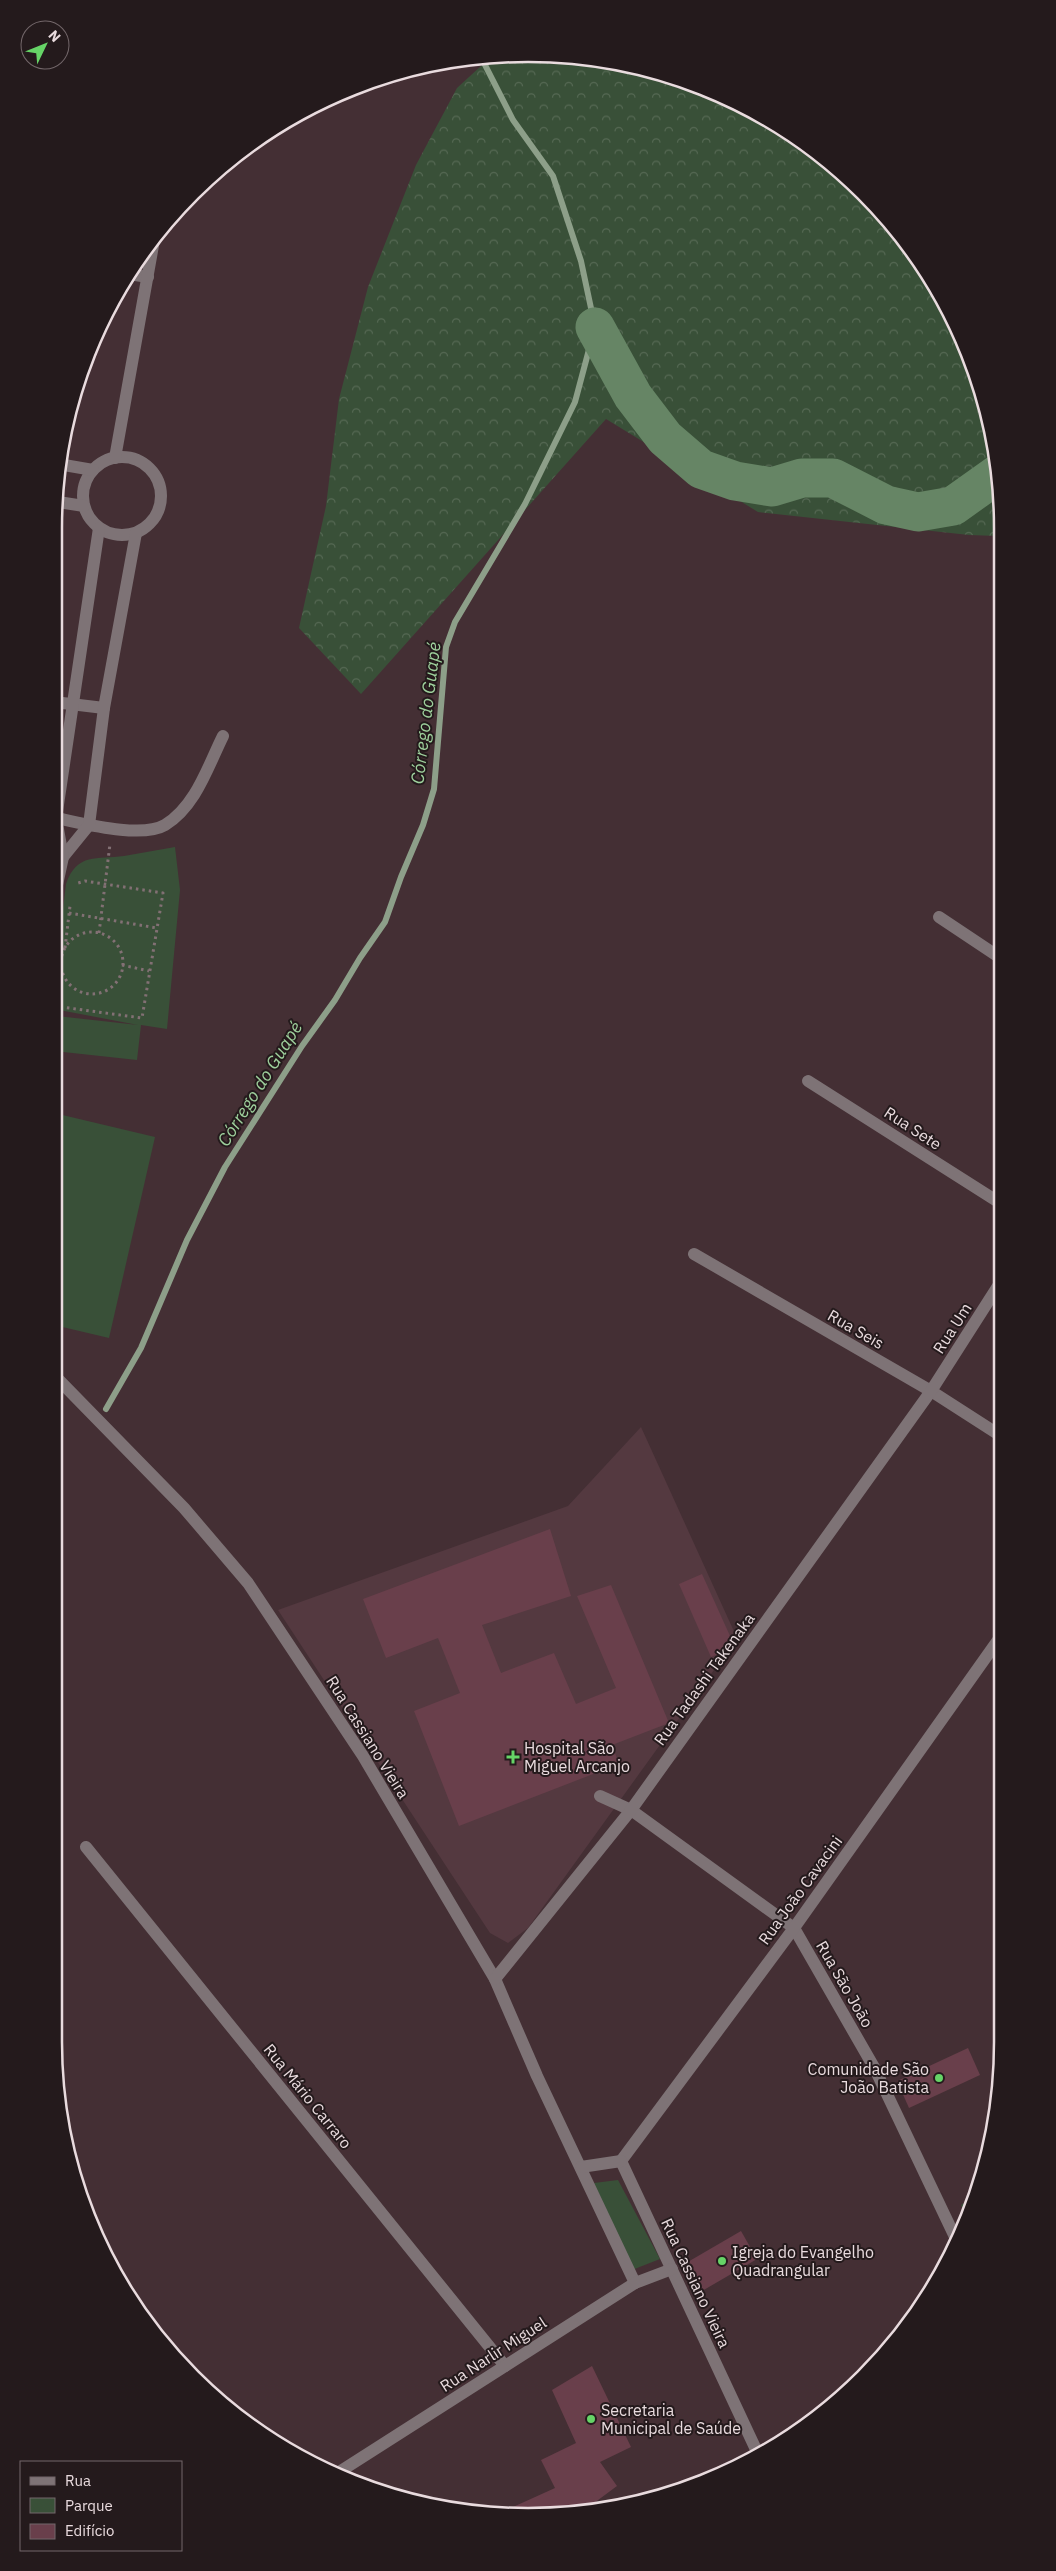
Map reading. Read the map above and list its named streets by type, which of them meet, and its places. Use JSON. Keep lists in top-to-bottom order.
{
  "streets": {
    "street": [
      "Rua Sete",
      "Rua Um",
      "Rua Seis",
      "Rua Tadashi Takenaka",
      "Rua Cassiano Vieira",
      "Rua João Cavacini",
      "Rua São João",
      "Rua Mário Carraro",
      "Rua Narlir Miguel"
    ]
  },
  "crossings": [
    ["Rua Um", "Rua Seis"],
    ["Rua Um", "Rua Tadashi Takenaka"],
    ["Rua Seis", "Rua Tadashi Takenaka"],
    ["Rua Tadashi Takenaka", "Rua Cassiano Vieira"],
    ["Rua Tadashi Takenaka", "Rua São João"],
    ["Rua Cassiano Vieira", "Rua João Cavacini"],
    ["Rua Cassiano Vieira", "Rua Narlir Miguel"],
    ["Rua João Cavacini", "Rua São João"],
    ["Rua Mário Carraro", "Rua Narlir Miguel"]
  ],
  "water": ["Córrego do Guapé"],
  "places": {
    "health": ["Hospital São Miguel Arcanjo"],
    "other": ["Comunidade São João Batista", "Igreja do Evangelho Quadrangular", "Secretaria Municipal de Saúde"]
  },
  "legend": ["Rua", "Parque", "Edifício"],
  "north": "top right"
}
